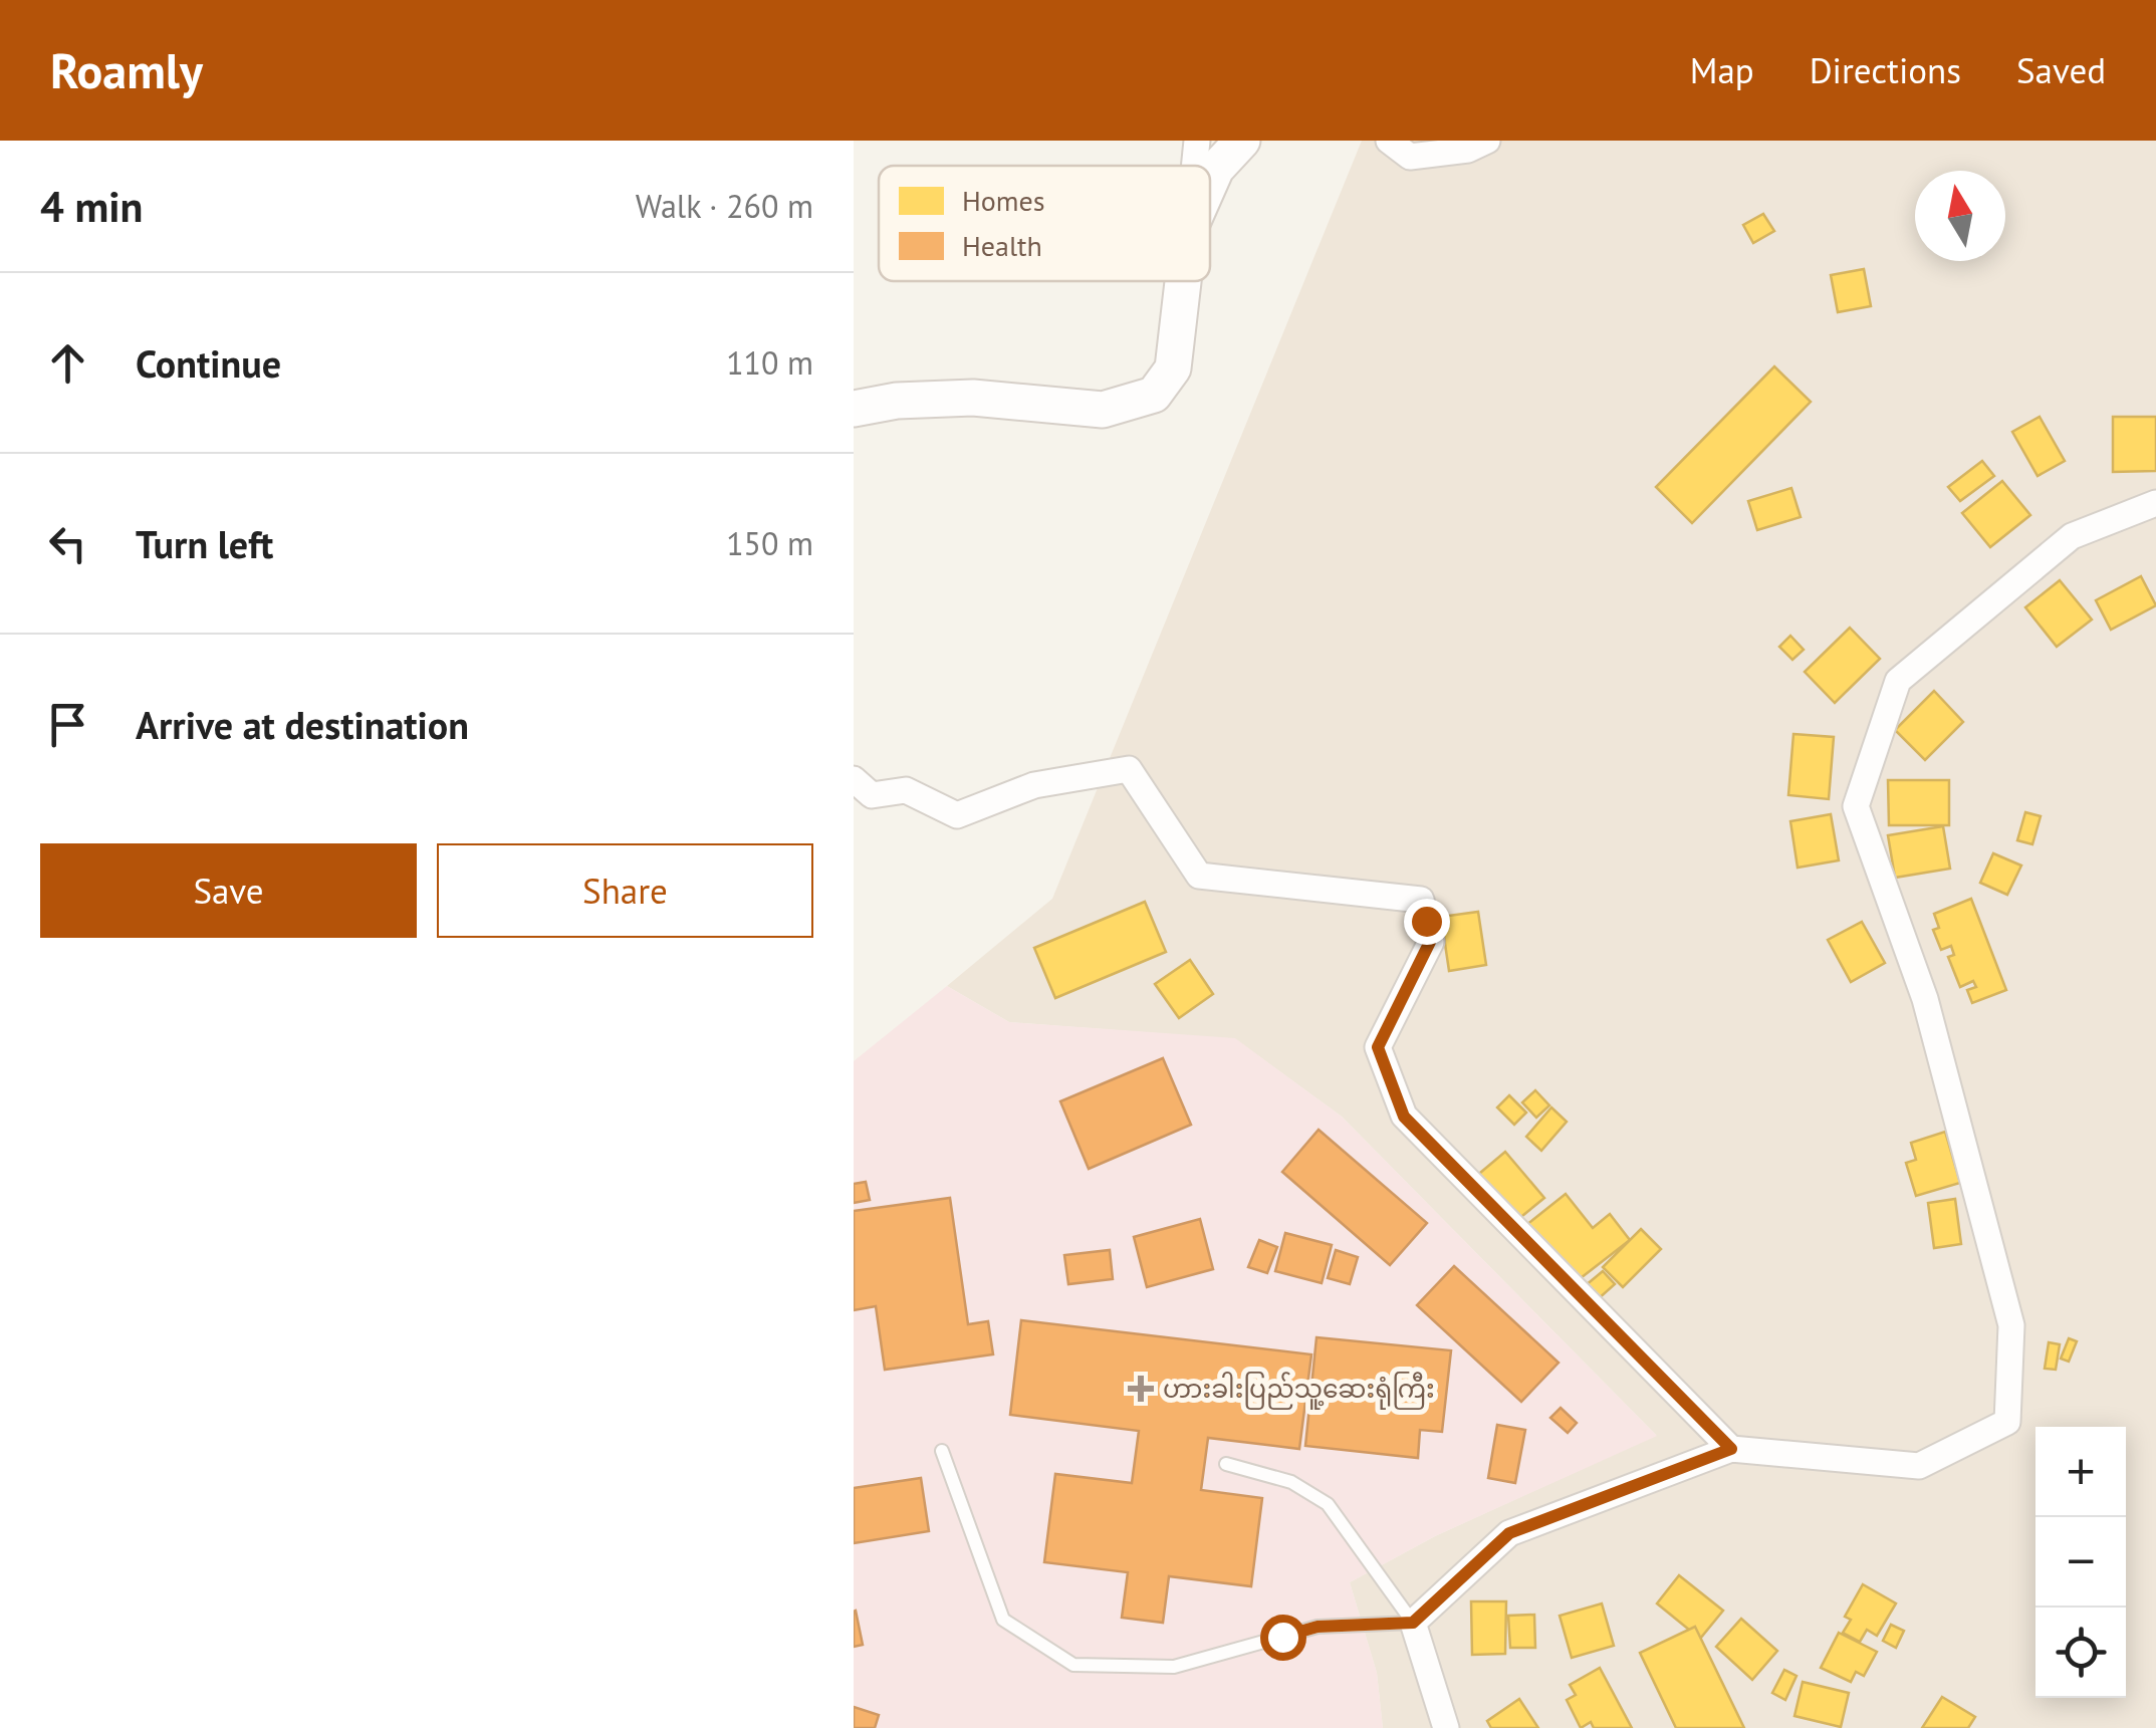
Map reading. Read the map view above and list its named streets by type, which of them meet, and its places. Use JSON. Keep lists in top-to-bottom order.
{
  "places": {
    "health": ["ဟားခါးပြည်သူ့ဆေးရုံကြီး"]
  },
  "legend": ["Homes", "Health"],
  "north": "top",
  "page": {
    "header": "Roamly",
    "nav": ["Map", "Directions", "Saved"],
    "heading": ["4 min", "Walk · 260 m"],
    "list": [
      ["Continue", "110 m"],
      ["Turn left", "150 m"],
      "Arrive at destination"
    ],
    "buttons": ["Save", "Share"],
    "map_buttons": ["+", "−"]
  }
}
